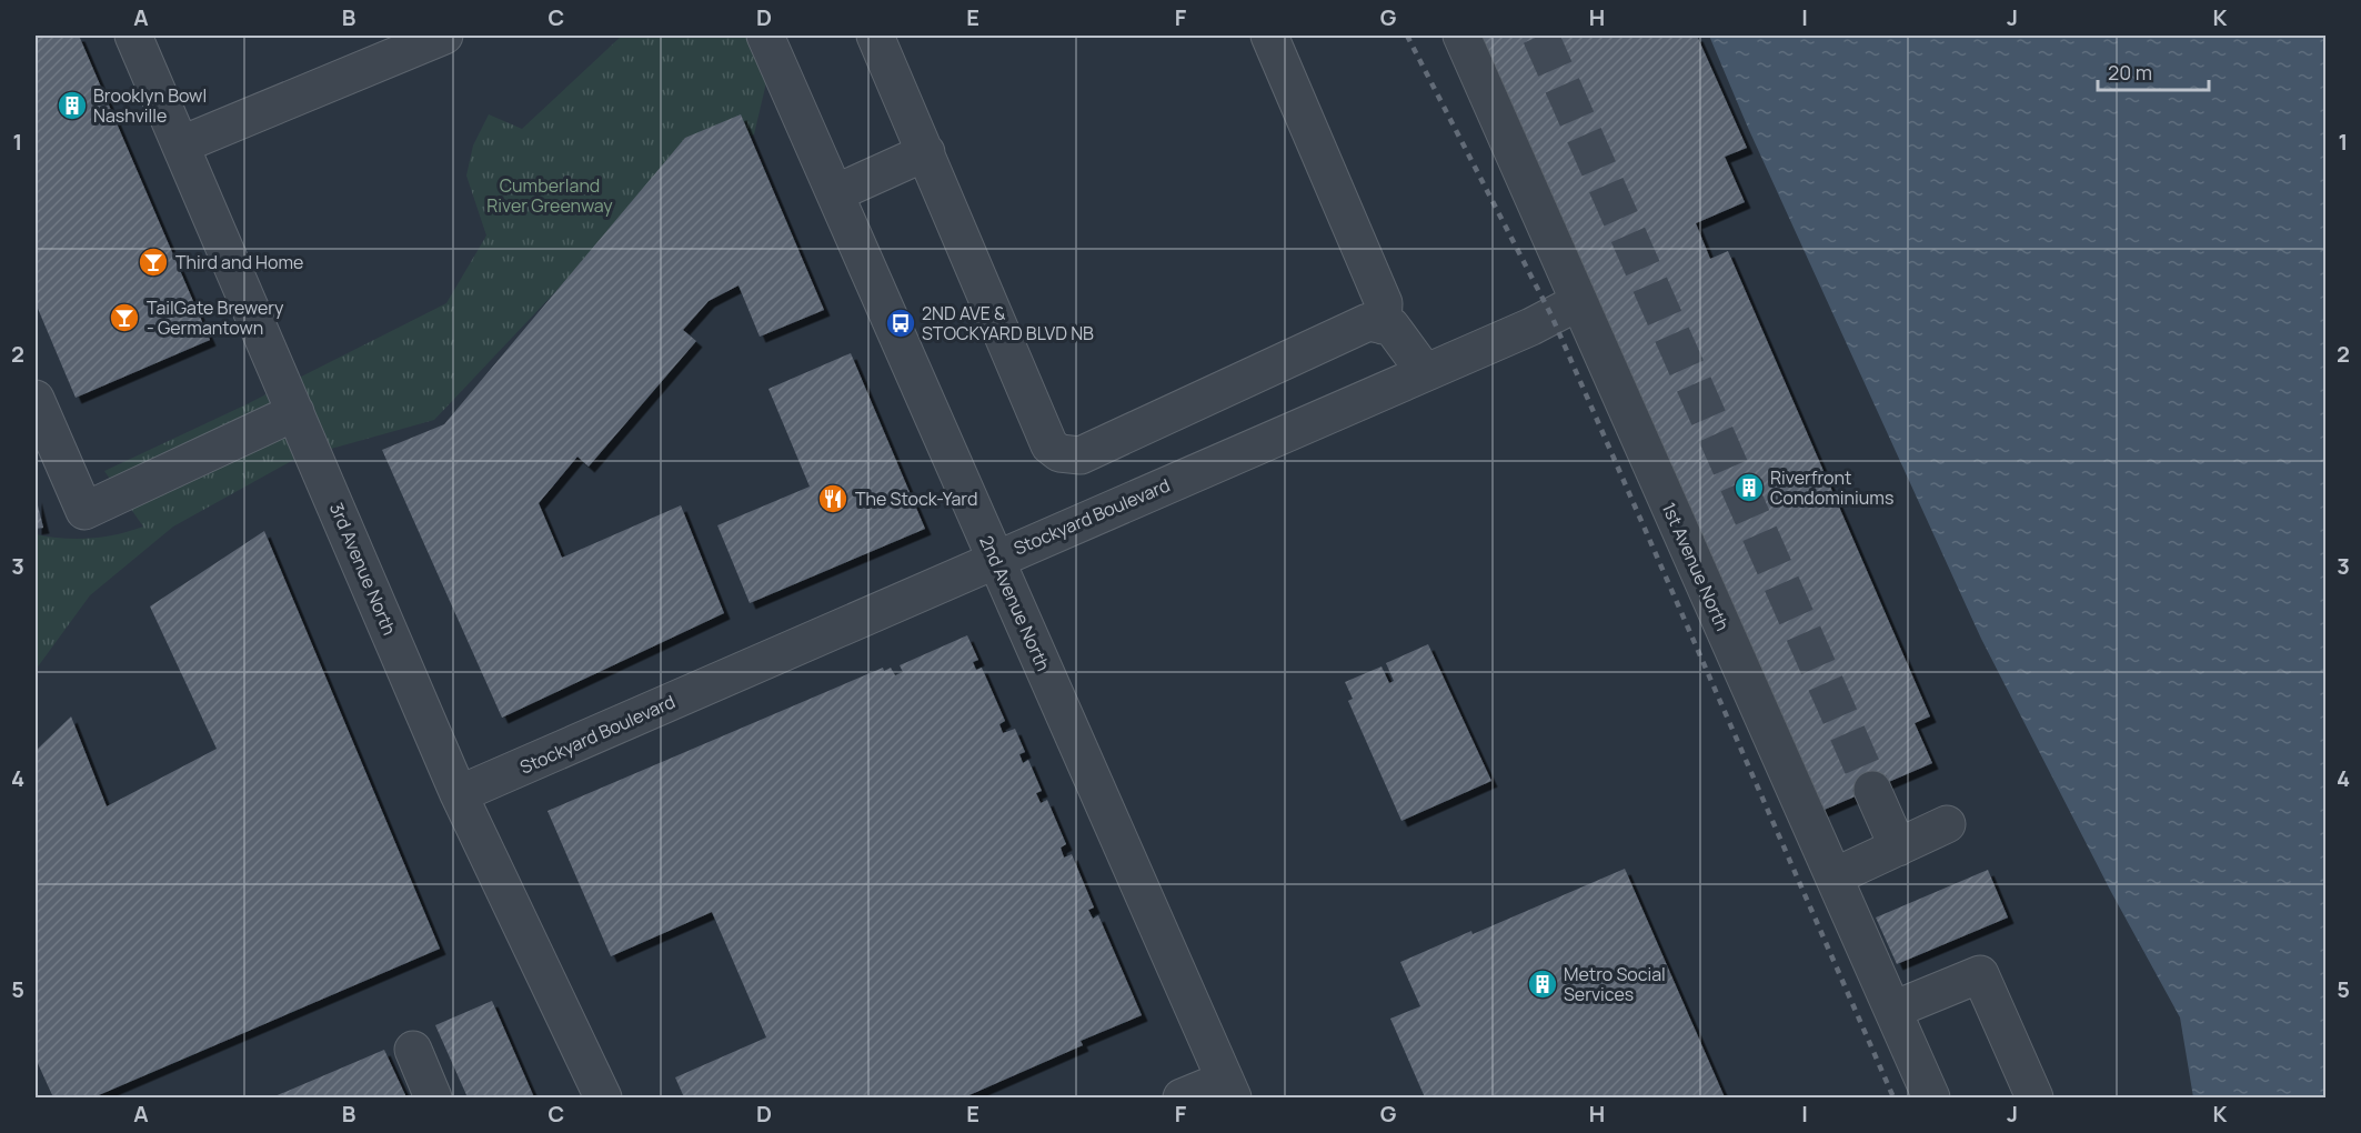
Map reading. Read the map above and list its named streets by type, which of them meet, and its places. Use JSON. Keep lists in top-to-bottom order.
{
  "streets": {
    "street": [
      "Stockyard Boulevard",
      "1st Avenue North",
      "3rd Avenue North",
      "2nd Avenue North"
    ]
  },
  "crossings": [
    ["Stockyard Boulevard", "1st Avenue North"],
    ["Stockyard Boulevard", "3rd Avenue North"],
    ["Stockyard Boulevard", "2nd Avenue North"]
  ],
  "parks": ["Cumberland River Greenway"],
  "places": {
    "building": ["Brooklyn Bowl Nashville", "Riverfront Condominiums", "Metro Social Services"],
    "bar": ["Third and Home", "TailGate Brewery - Germantown"],
    "bus stop": ["2ND AVE & STOCKYARD BLVD NB"],
    "restaurant": ["The Stock-Yard"]
  },
  "scale_bar": "20 m",
  "grid": {
    "columns": [
      "A",
      "B",
      "C",
      "D",
      "E",
      "F",
      "G",
      "H",
      "I",
      "J",
      "K"
    ],
    "rows": [
      "1",
      "2",
      "3",
      "4",
      "5"
    ]
  }
}
